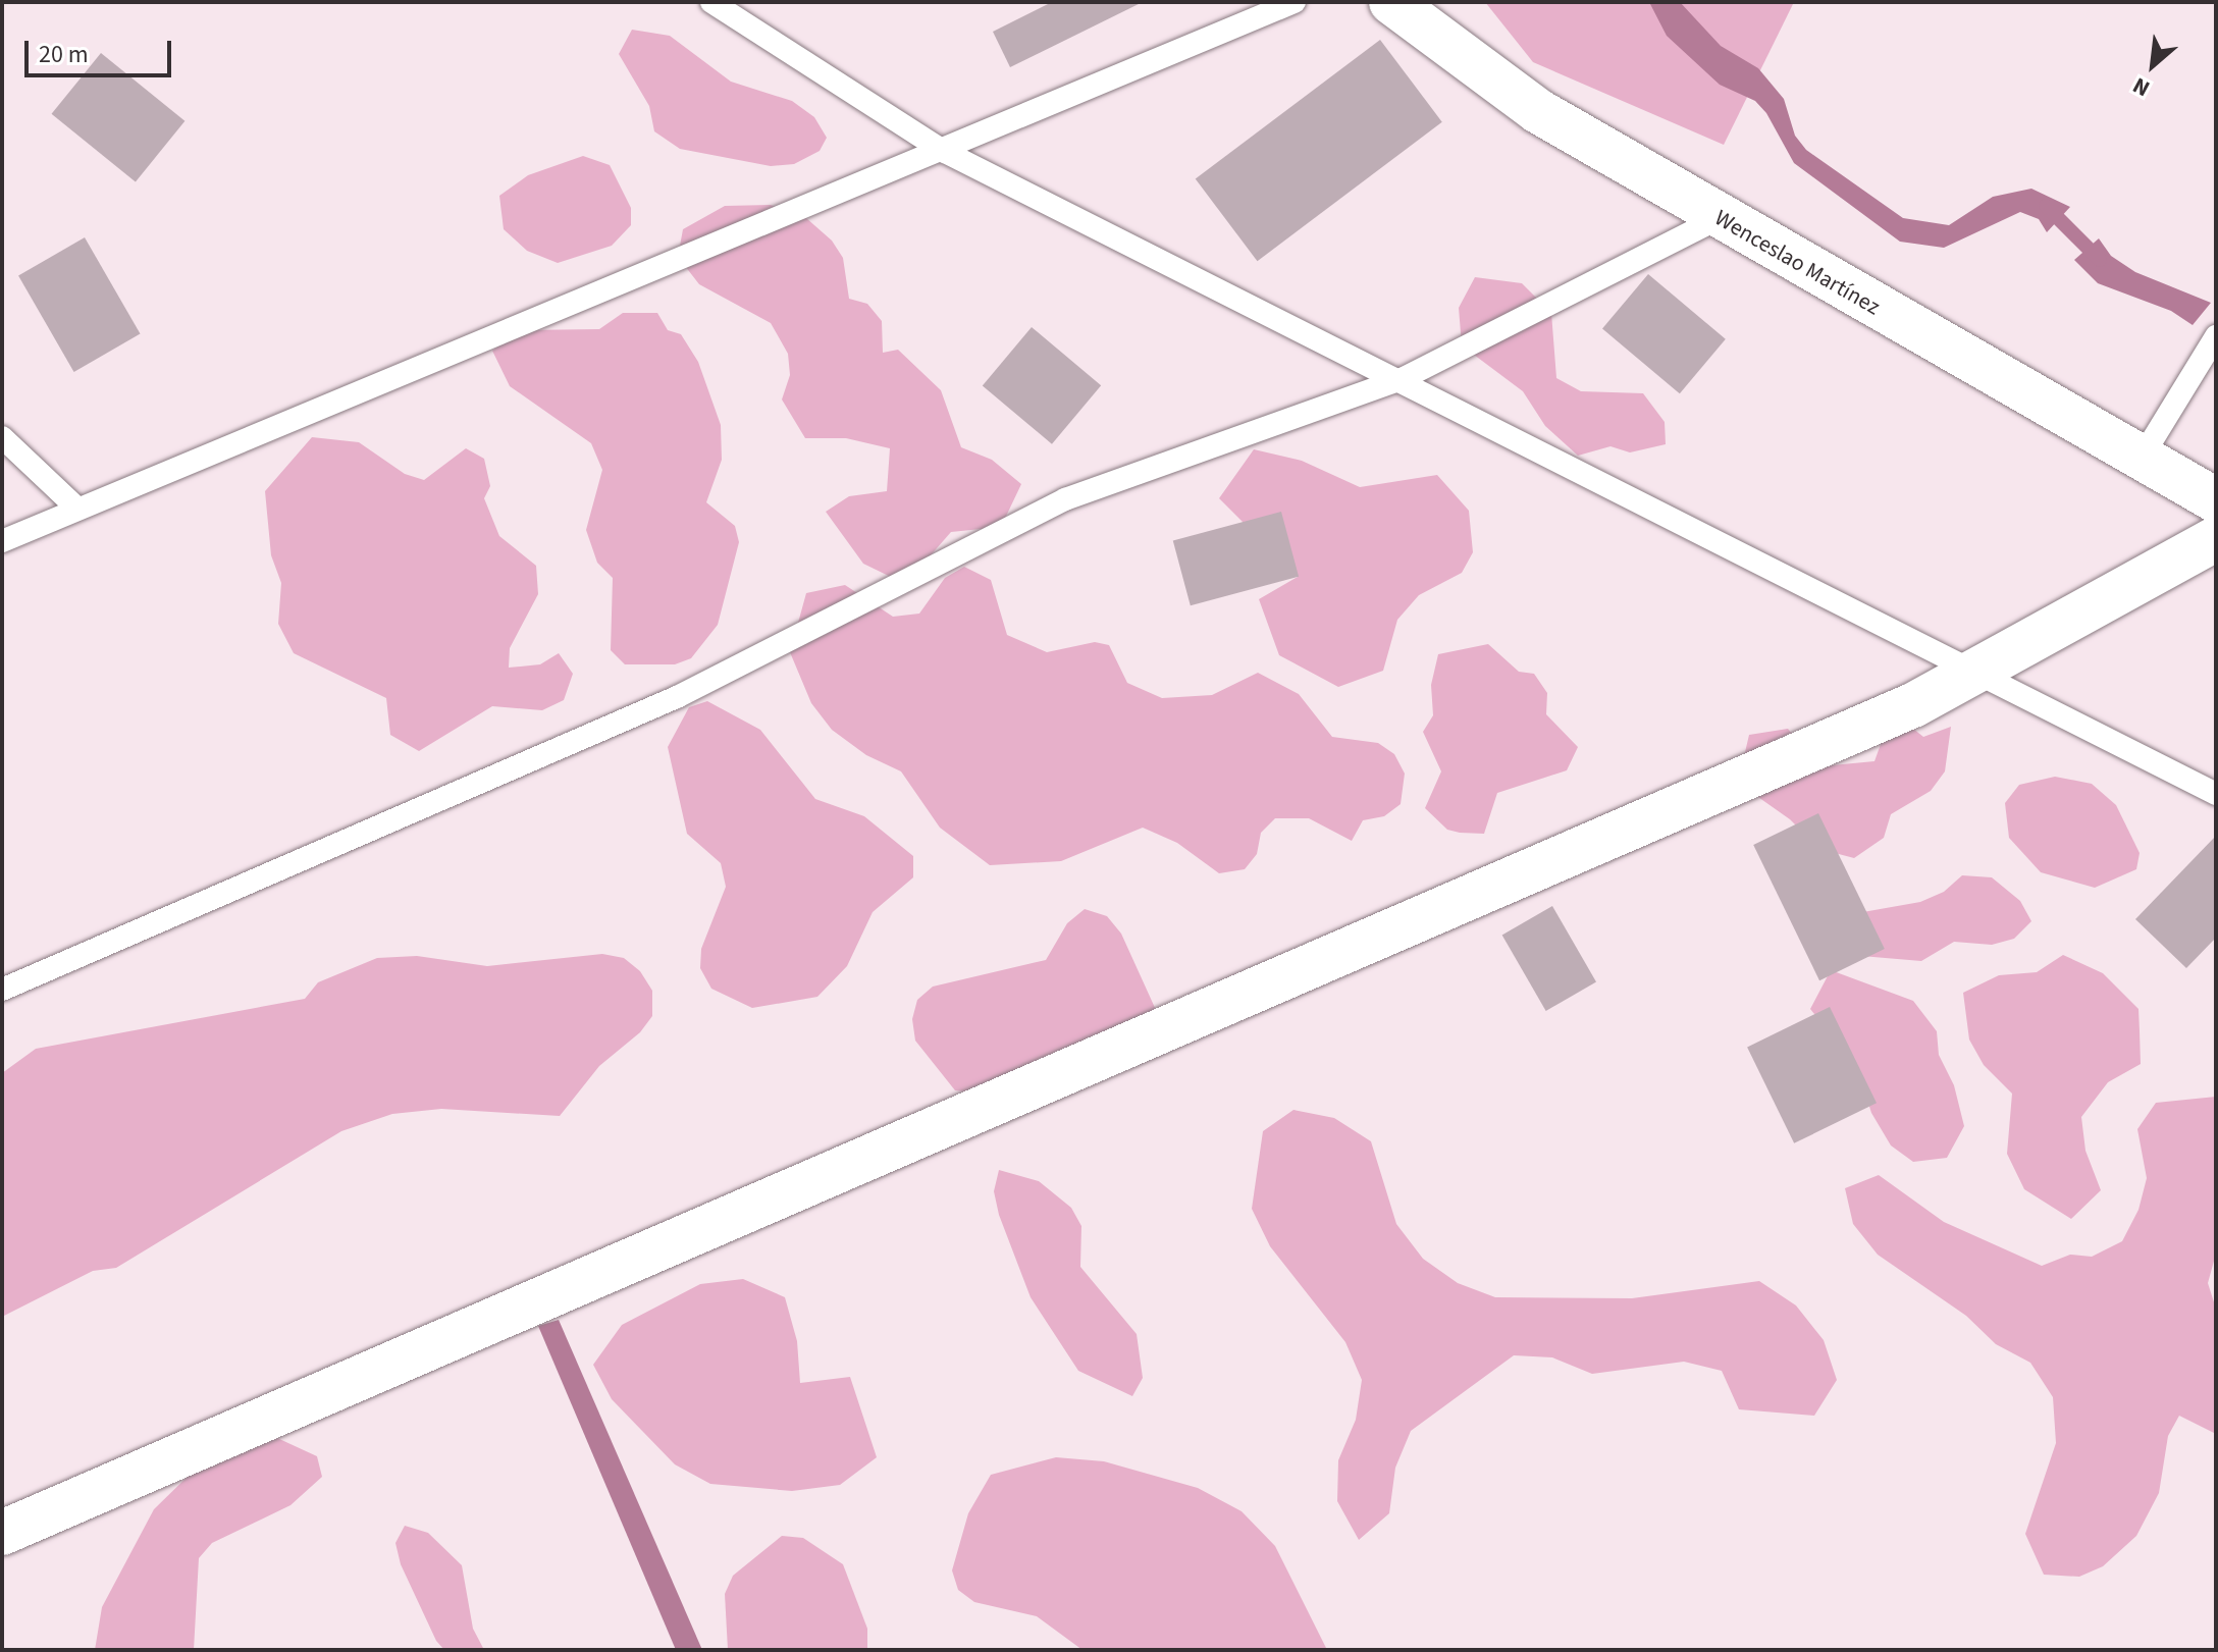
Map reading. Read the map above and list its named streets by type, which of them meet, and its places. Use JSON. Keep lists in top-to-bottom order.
{
  "streets": {
    "street": ["Wenceslao Martínez"]
  },
  "scale_bar": "20 m",
  "north": "bottom left"
}
